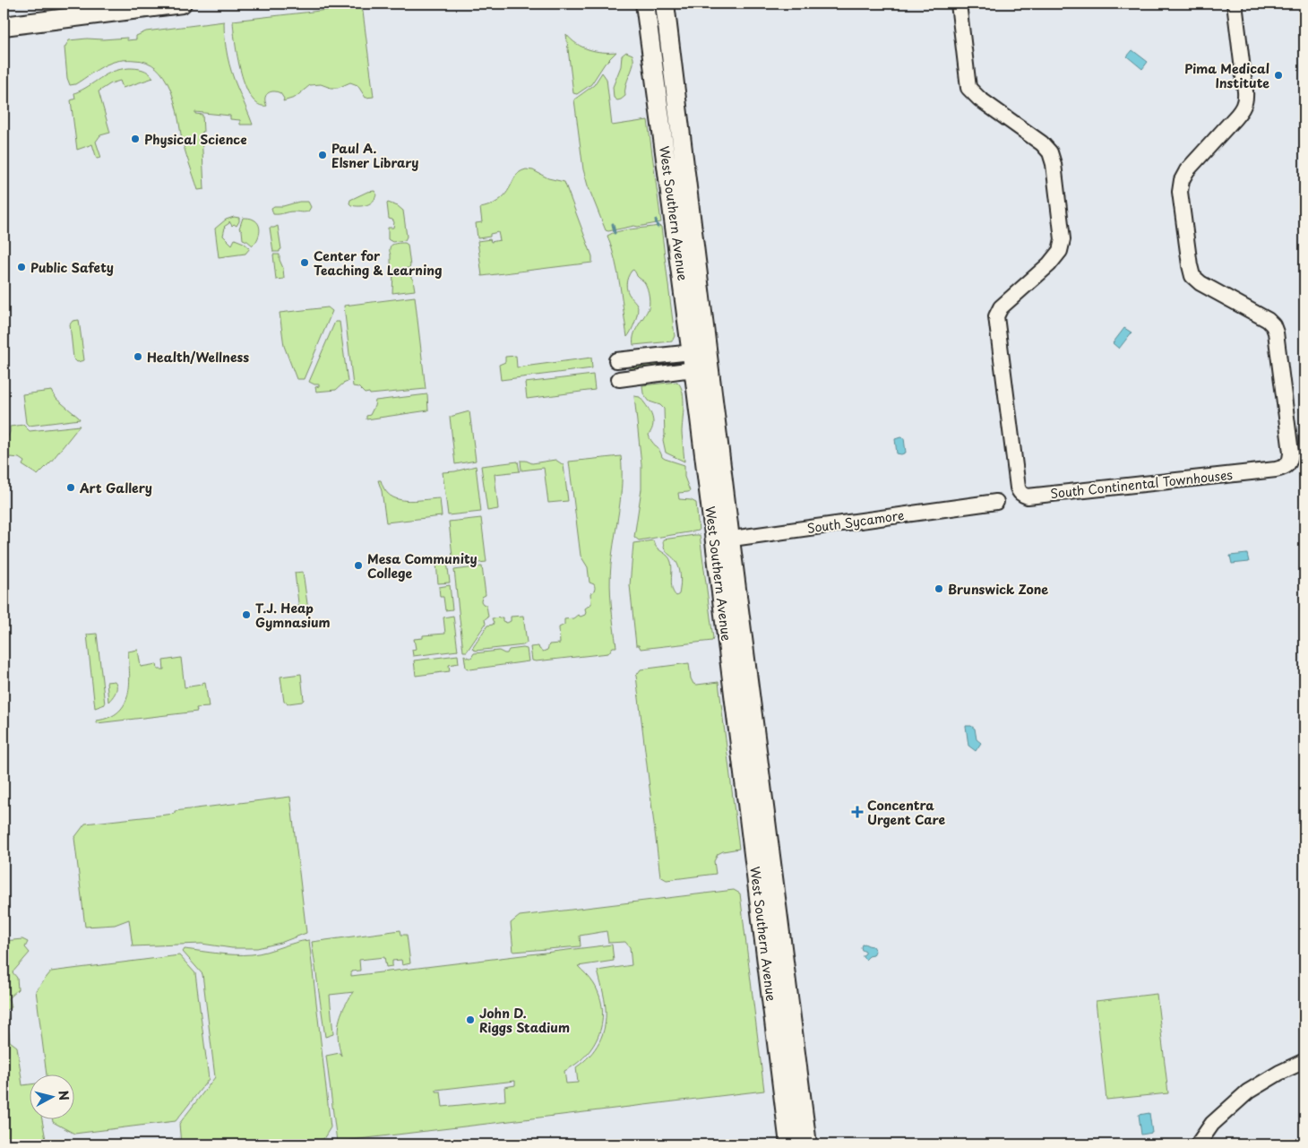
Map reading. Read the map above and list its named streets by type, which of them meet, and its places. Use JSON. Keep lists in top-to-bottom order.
{
  "streets": {
    "main road": ["West Southern Avenue"],
    "street": ["South Continental Townhouses", "South Sycamore"]
  },
  "crossings": [
    ["West Southern Avenue", "South Sycamore"]
  ],
  "places": {
    "other": [
      "Pima Medical Institute",
      "Physical Science",
      "Paul A. Elsner Library",
      "Center for Teaching & Learning",
      "Public Safety",
      "Health/Wellness",
      "Art Gallery",
      "Mesa Community College",
      "Brunswick Zone",
      "T.J. Heap Gymnasium",
      "John D. Riggs Stadium"
    ],
    "health": ["Concentra Urgent Care"]
  },
  "north": "right"
}
